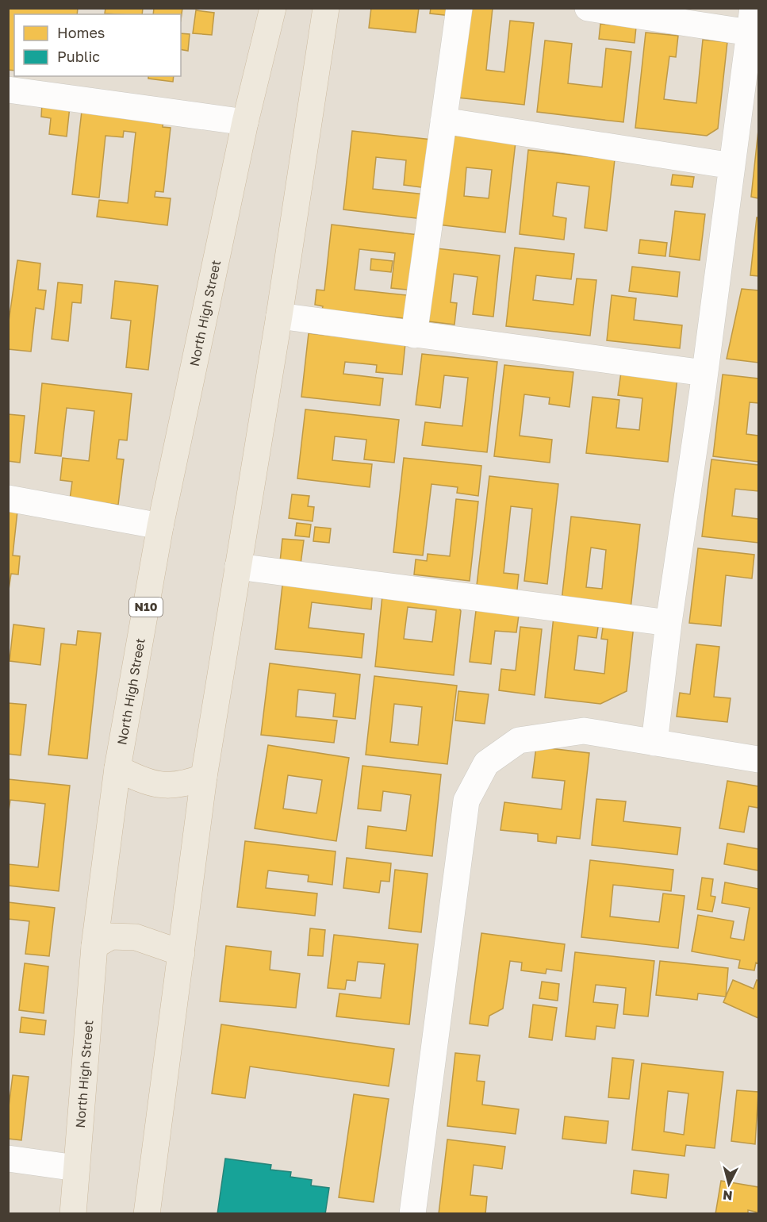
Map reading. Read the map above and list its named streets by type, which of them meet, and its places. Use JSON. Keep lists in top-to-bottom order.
{
  "streets": {
    "highway": ["North High Street", "N10"]
  },
  "legend": ["Homes", "Public"],
  "north": "bottom"
}
